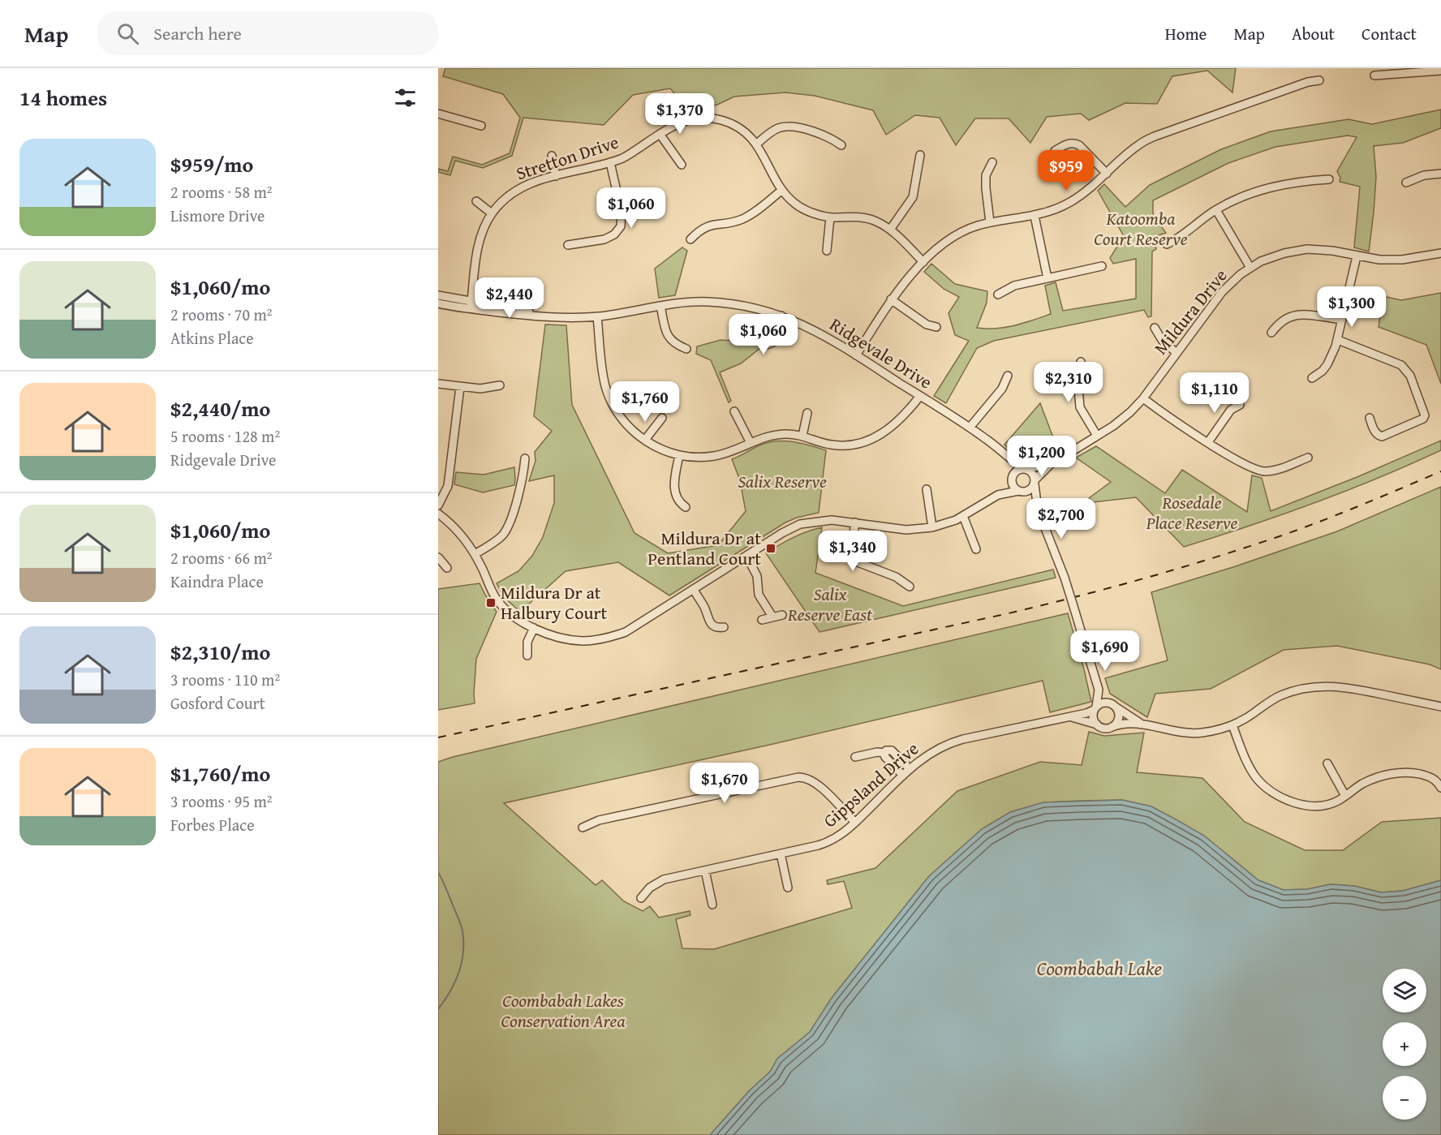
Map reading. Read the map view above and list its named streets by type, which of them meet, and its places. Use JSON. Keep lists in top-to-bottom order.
{
  "streets": {
    "street": [
      "Stretton Drive",
      "Mildura Drive",
      "Ridgevale Drive",
      "Gippsland Drive"
    ]
  },
  "crossings": [
    ["Stretton Drive", "Ridgevale Drive"],
    ["Mildura Drive", "Ridgevale Drive"]
  ],
  "water": ["Coombabah Lake"],
  "parks": [
    "Katoomba Court Reserve",
    "Salix Reserve",
    "Rosedale Place Reserve",
    "Salix Reserve East",
    "Coombabah Lakes Conservation Area"
  ],
  "places": {
    "transit": ["Mildura Dr at Pentland Court", "Mildura Dr at Halbury Court"]
  },
  "page": {
    "header": "Map",
    "search": "Search here",
    "nav": [
      "Home",
      "Map",
      "About",
      "Contact"
    ],
    "heading": "14 homes",
    "price": [
      "$1,370",
      "$959",
      "$1,060",
      "$2,440",
      "$1,300",
      "$1,060",
      "$2,310",
      "$1,110",
      "$1,760",
      "$1,200",
      "$2,700",
      "$1,340",
      "$1,690",
      "$1,670"
    ],
    "list": [
      {
        "name": "$959/mo",
        "note": "2 rooms · 58 m² · Lismore Drive"
      },
      {
        "name": "$1,060/mo",
        "note": "2 rooms · 70 m² · Atkins Place"
      },
      {
        "name": "$2,440/mo",
        "note": "5 rooms · 128 m² · Ridgevale Drive"
      },
      {
        "name": "$1,060/mo",
        "note": "2 rooms · 66 m² · Kaindra Place"
      },
      {
        "name": "$2,310/mo",
        "note": "3 rooms · 110 m² · Gosford Court"
      },
      {
        "name": "$1,760/mo",
        "note": "3 rooms · 95 m² · Forbes Place"
      }
    ],
    "map_buttons": ["+", "−"]
  }
}
